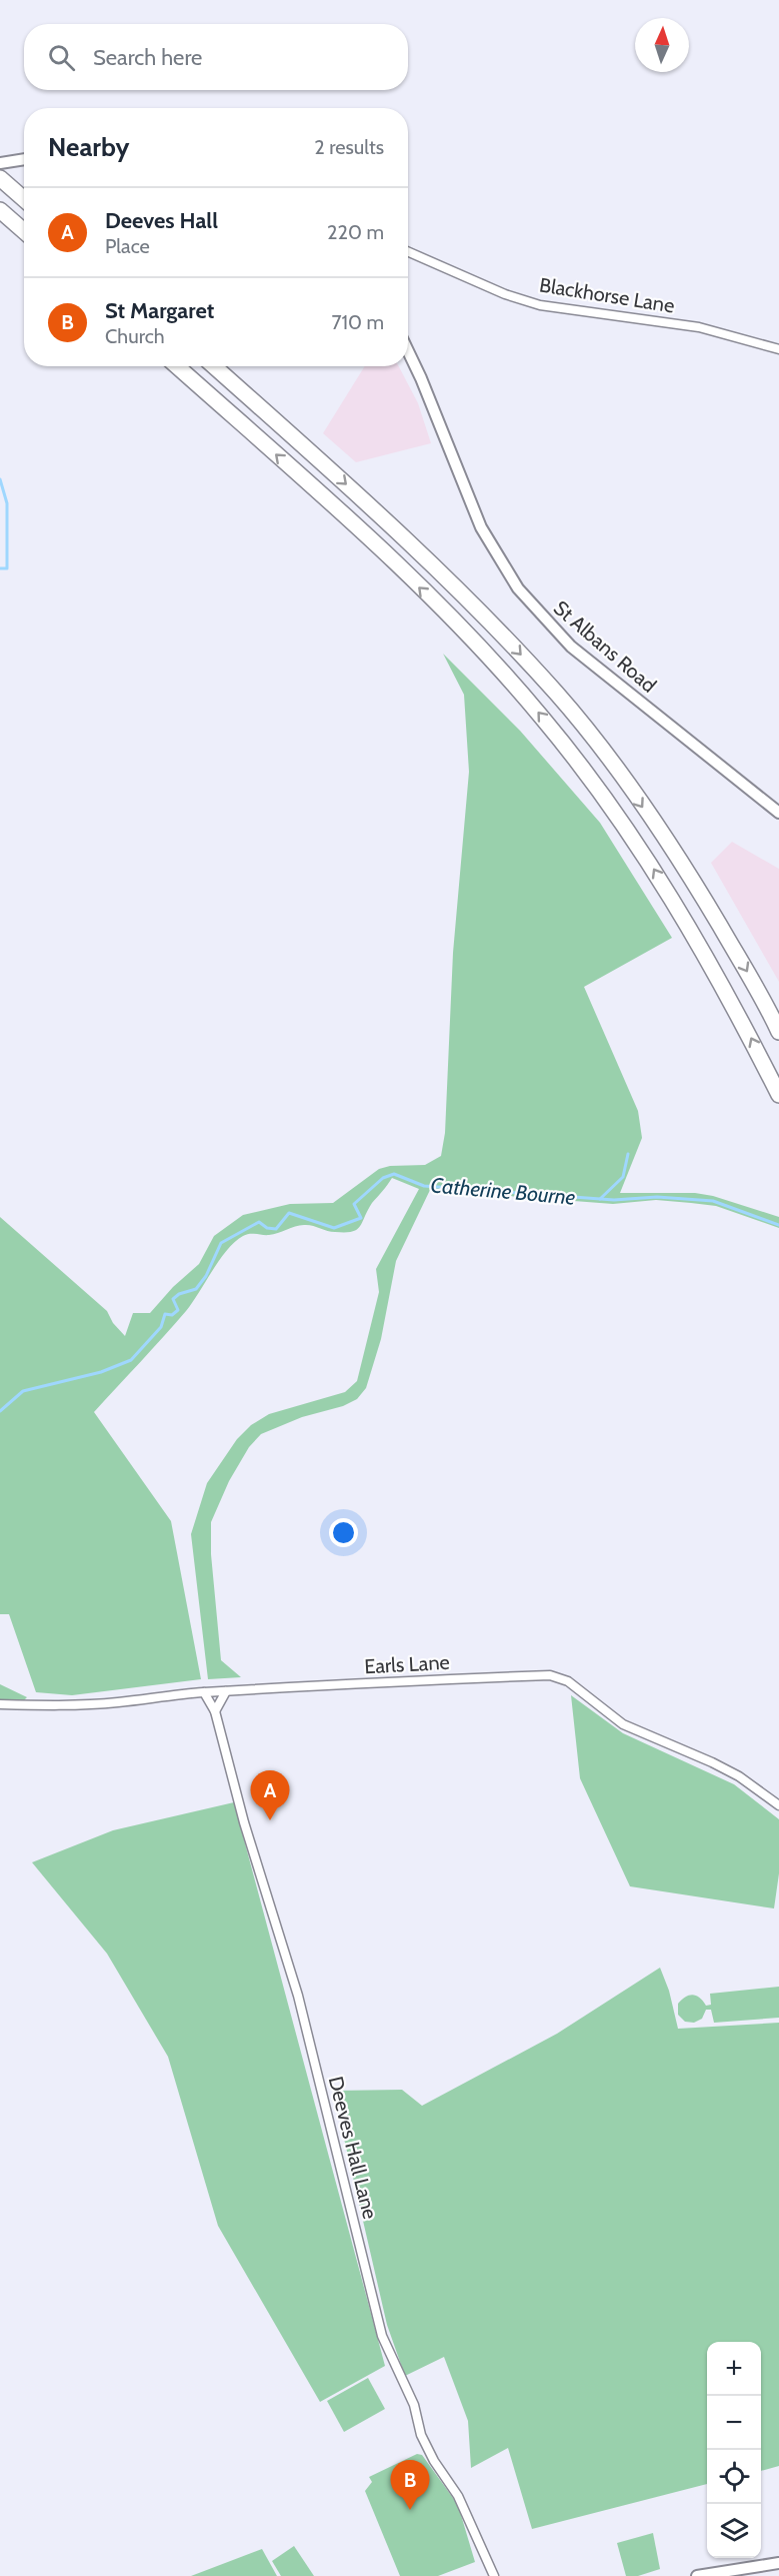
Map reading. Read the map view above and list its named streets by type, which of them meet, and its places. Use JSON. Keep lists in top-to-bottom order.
{
  "streets": {
    "main road": ["St Albans Road"],
    "street": ["Blackhorse Lane", "Earls Lane", "Deeves Hall Lane"]
  },
  "crossings": [
    ["Earls Lane", "Deeves Hall Lane"]
  ],
  "water": ["Catherine Bourne"],
  "north": "top",
  "page": {
    "search": "Search here",
    "heading": ["Nearby", "2 results"],
    "list": [
      {
        "mark": "A",
        "name": "Deeves Hall",
        "note": "Place",
        "value": "220 m"
      },
      {
        "mark": "B",
        "name": "St Margaret",
        "note": "Church",
        "value": "710 m"
      }
    ],
    "pins": ["A", "B"],
    "map_buttons": ["+", "−"]
  }
}
